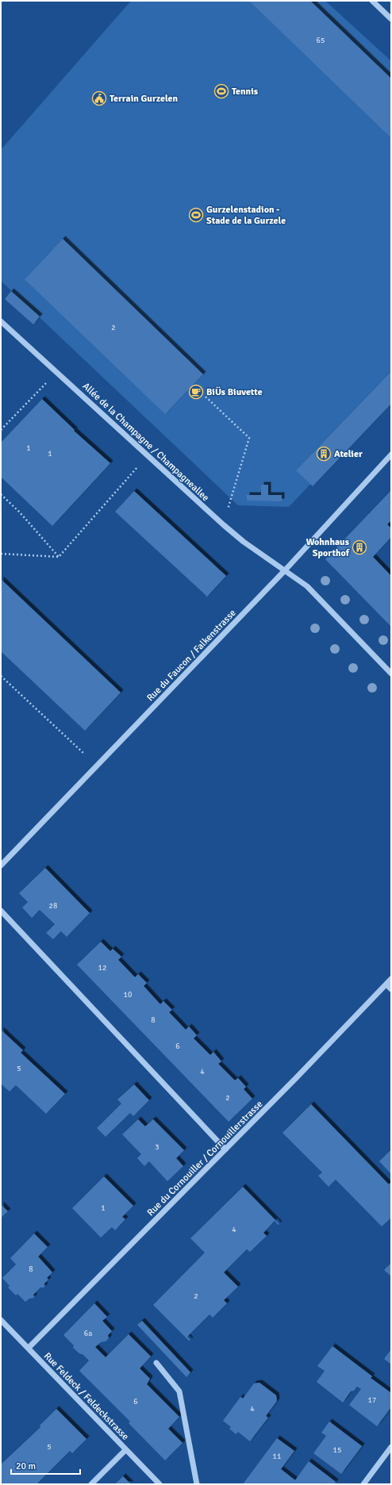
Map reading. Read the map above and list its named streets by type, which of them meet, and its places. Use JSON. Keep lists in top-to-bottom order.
{
  "streets": {
    "street": [
      "Allée de la Champagne / Champagneallee",
      "Rue du Faucon / Falkenstrasse",
      "Rue du Cornouiller / Cornouillerstrasse",
      "Rue Feldeck / Feldeckstrasse"
    ]
  },
  "crossings": [
    ["Allée de la Champagne / Champagneallee", "Rue du Faucon / Falkenstrasse"],
    ["Rue du Cornouiller / Cornouillerstrasse", "Rue Feldeck / Feldeckstrasse"]
  ],
  "places": {
    "sports": ["Tennis", "Gurzelenstadion - Stade de la Gurzele"],
    "public building": ["Terrain Gurzelen"],
    "cafe": ["BiÜs Biuvette"],
    "building": ["Atelier", "Wohnhaus Sporthof"]
  },
  "house_numbers": [
    "65",
    "2",
    "1",
    "1",
    "28",
    "12",
    "10",
    "8",
    "6",
    "5",
    "4",
    "2",
    "3",
    "1",
    "4",
    "8",
    "2",
    "6a",
    "17",
    "6",
    "4",
    "5",
    "15",
    "11"
  ],
  "scale_bar": "20 m"
}
